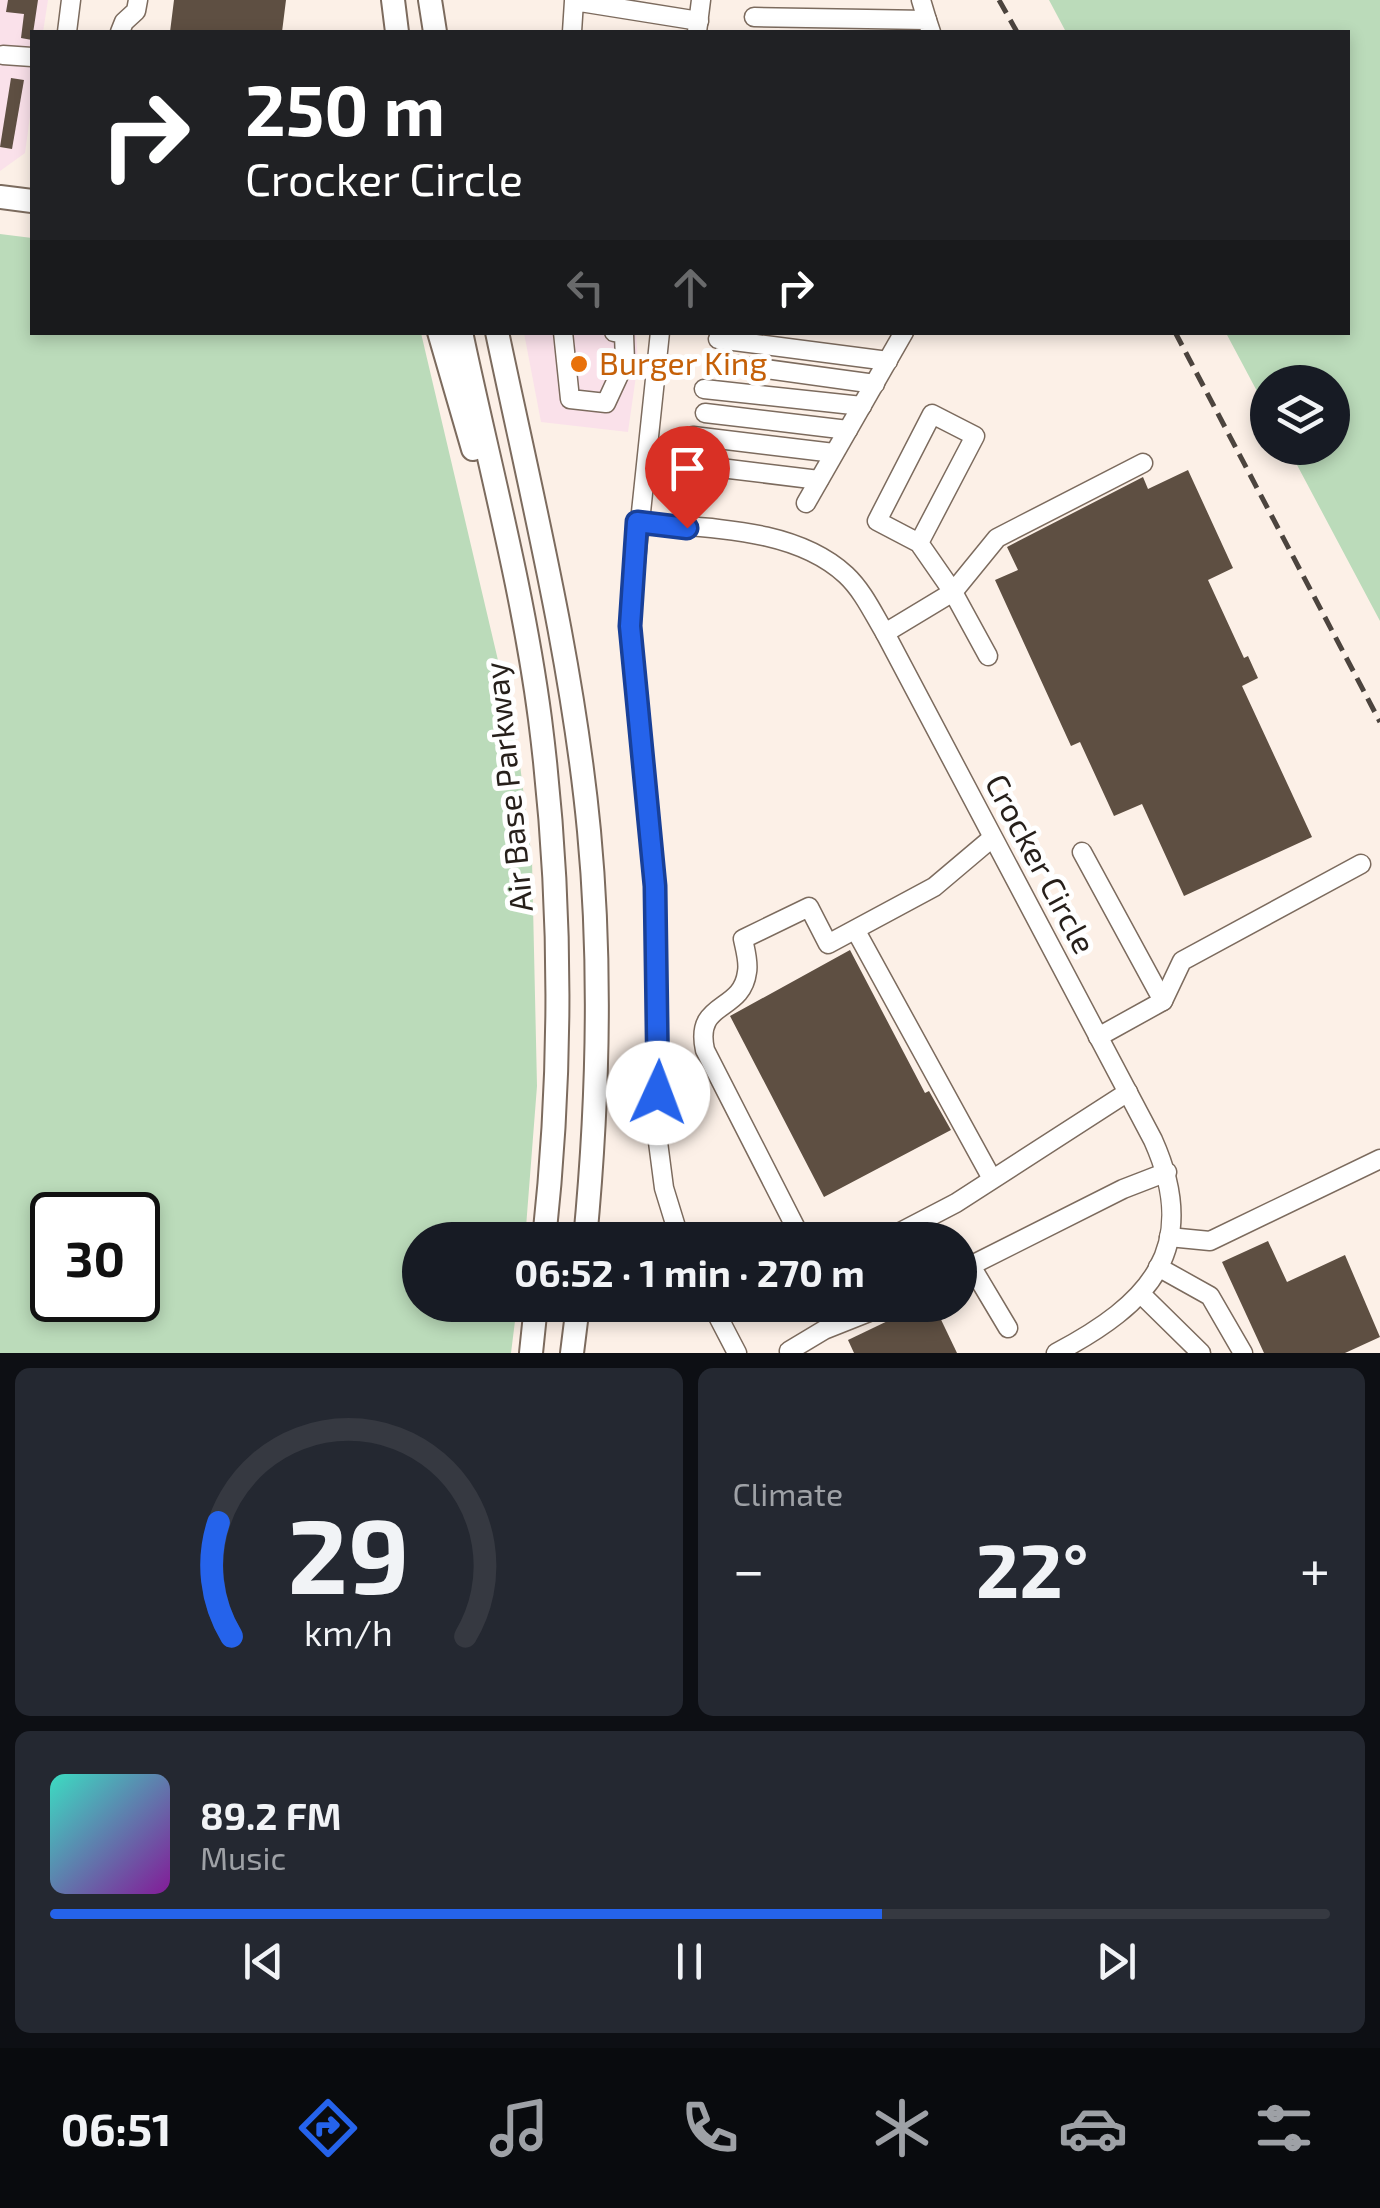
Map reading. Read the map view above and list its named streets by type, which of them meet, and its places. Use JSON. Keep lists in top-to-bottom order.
{
  "streets": {
    "main road": ["Air Base Parkway"],
    "street": ["Crocker Circle"]
  },
  "places": ["Burger King"],
  "page": {
    "turn": ["250 m", "Crocker Circle"],
    "limit": "30",
    "trip": "06:52 · 1 min · 270 m",
    "tile": "Climate",
    "heat": ["−", "22°", "+"],
    "song": ["89.2 FM", "Music"],
    "tabs": "06:51",
    "gauge": ["29", "km/h"]
  }
}
